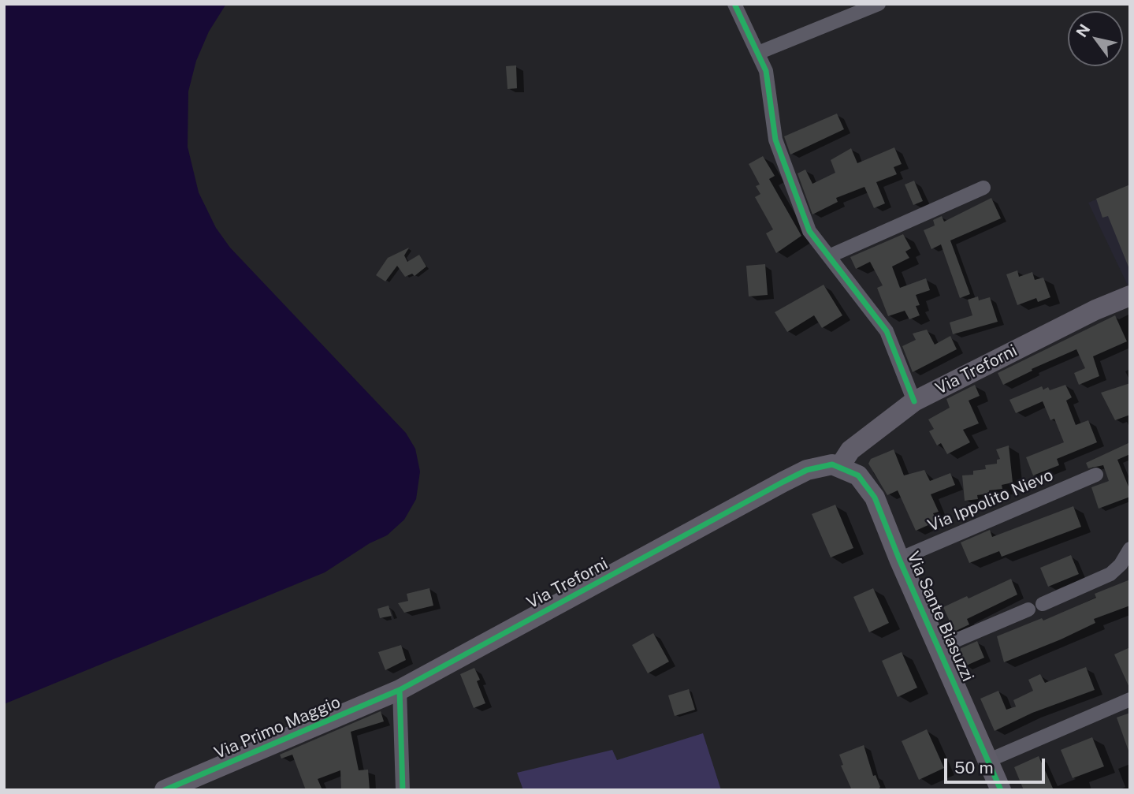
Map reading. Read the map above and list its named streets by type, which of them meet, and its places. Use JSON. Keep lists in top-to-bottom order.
{
  "streets": {
    "street": [
      "Via Treforni",
      "Via Ippolito Nievo",
      "Via Sante Biasuzzi",
      "Via Primo Maggio"
    ]
  },
  "crossings": [
    ["Via Treforni", "Via Sante Biasuzzi"],
    ["Via Treforni", "Via Primo Maggio"],
    ["Via Ippolito Nievo", "Via Sante Biasuzzi"]
  ],
  "scale_bar": "50 m",
  "north": "top left"
}
